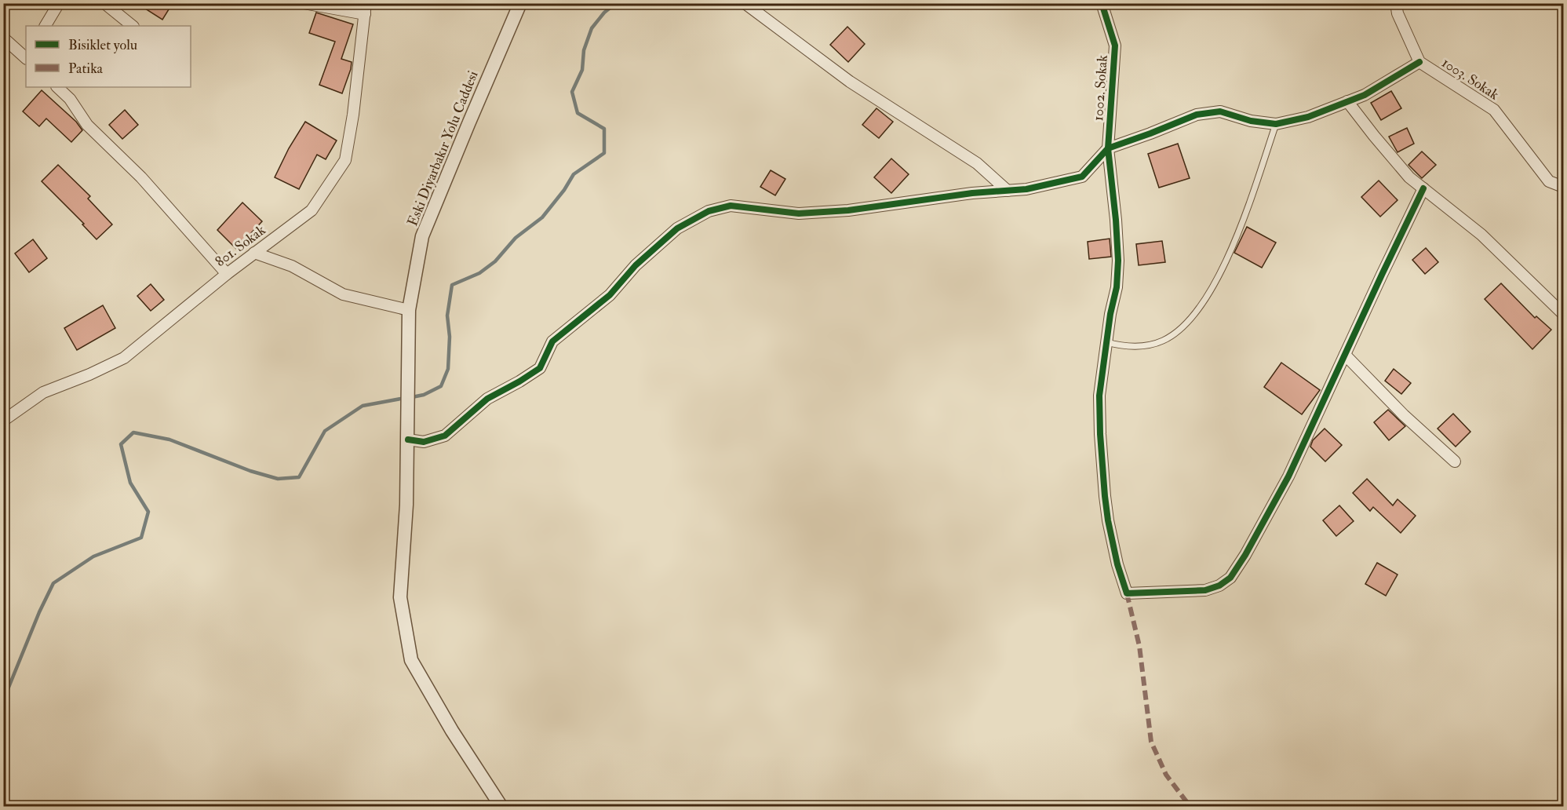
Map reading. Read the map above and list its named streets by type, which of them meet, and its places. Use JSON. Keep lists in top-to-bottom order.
{
  "streets": {
    "street": [
      "1003. Sokak",
      "1002. Sokak",
      "Eski Diyarbakır Yolu Caddesi",
      "801. Sokak"
    ]
  },
  "legend": ["Bisiklet yolu", "Patika"]
}
